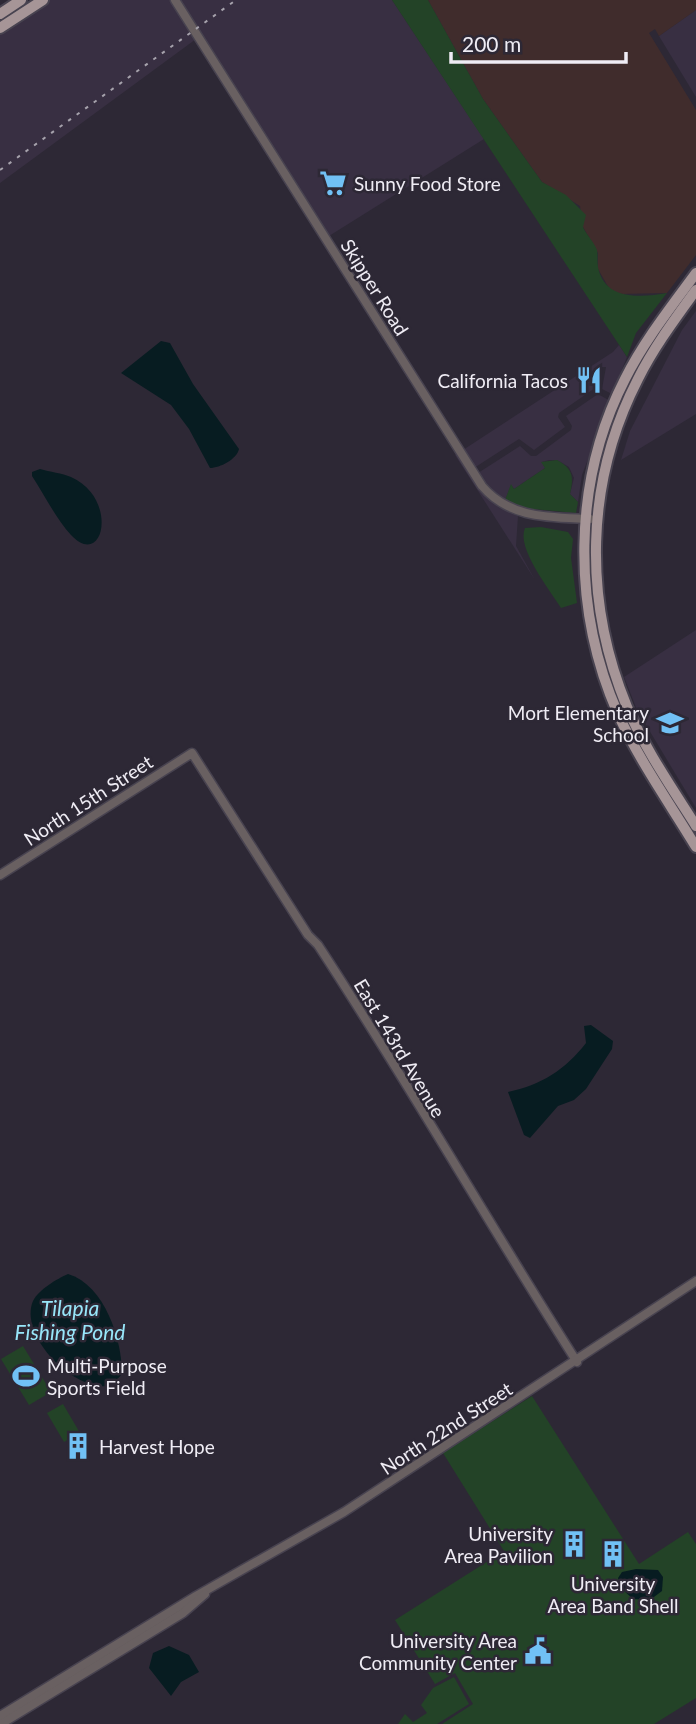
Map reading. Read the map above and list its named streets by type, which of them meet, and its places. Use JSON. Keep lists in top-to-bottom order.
{
  "streets": {
    "street": [
      "Skipper Road",
      "North 15th Street",
      "East 143rd Avenue",
      "North 22nd Street"
    ]
  },
  "crossings": [
    ["North 15th Street", "East 143rd Avenue"],
    ["East 143rd Avenue", "North 22nd Street"]
  ],
  "water": ["Tilapia Fishing Pond"],
  "places": {
    "supermarket": ["Sunny Food Store"],
    "restaurant": ["California Tacos"],
    "school or university": ["Mort Elementary School"],
    "sports": ["Multi-Purpose Sports Field"],
    "building": ["Harvest Hope", "University Area Pavilion", "University Area Band Shell"],
    "public building": ["University Area Community Center"]
  },
  "scale_bar": "200 m"
}
